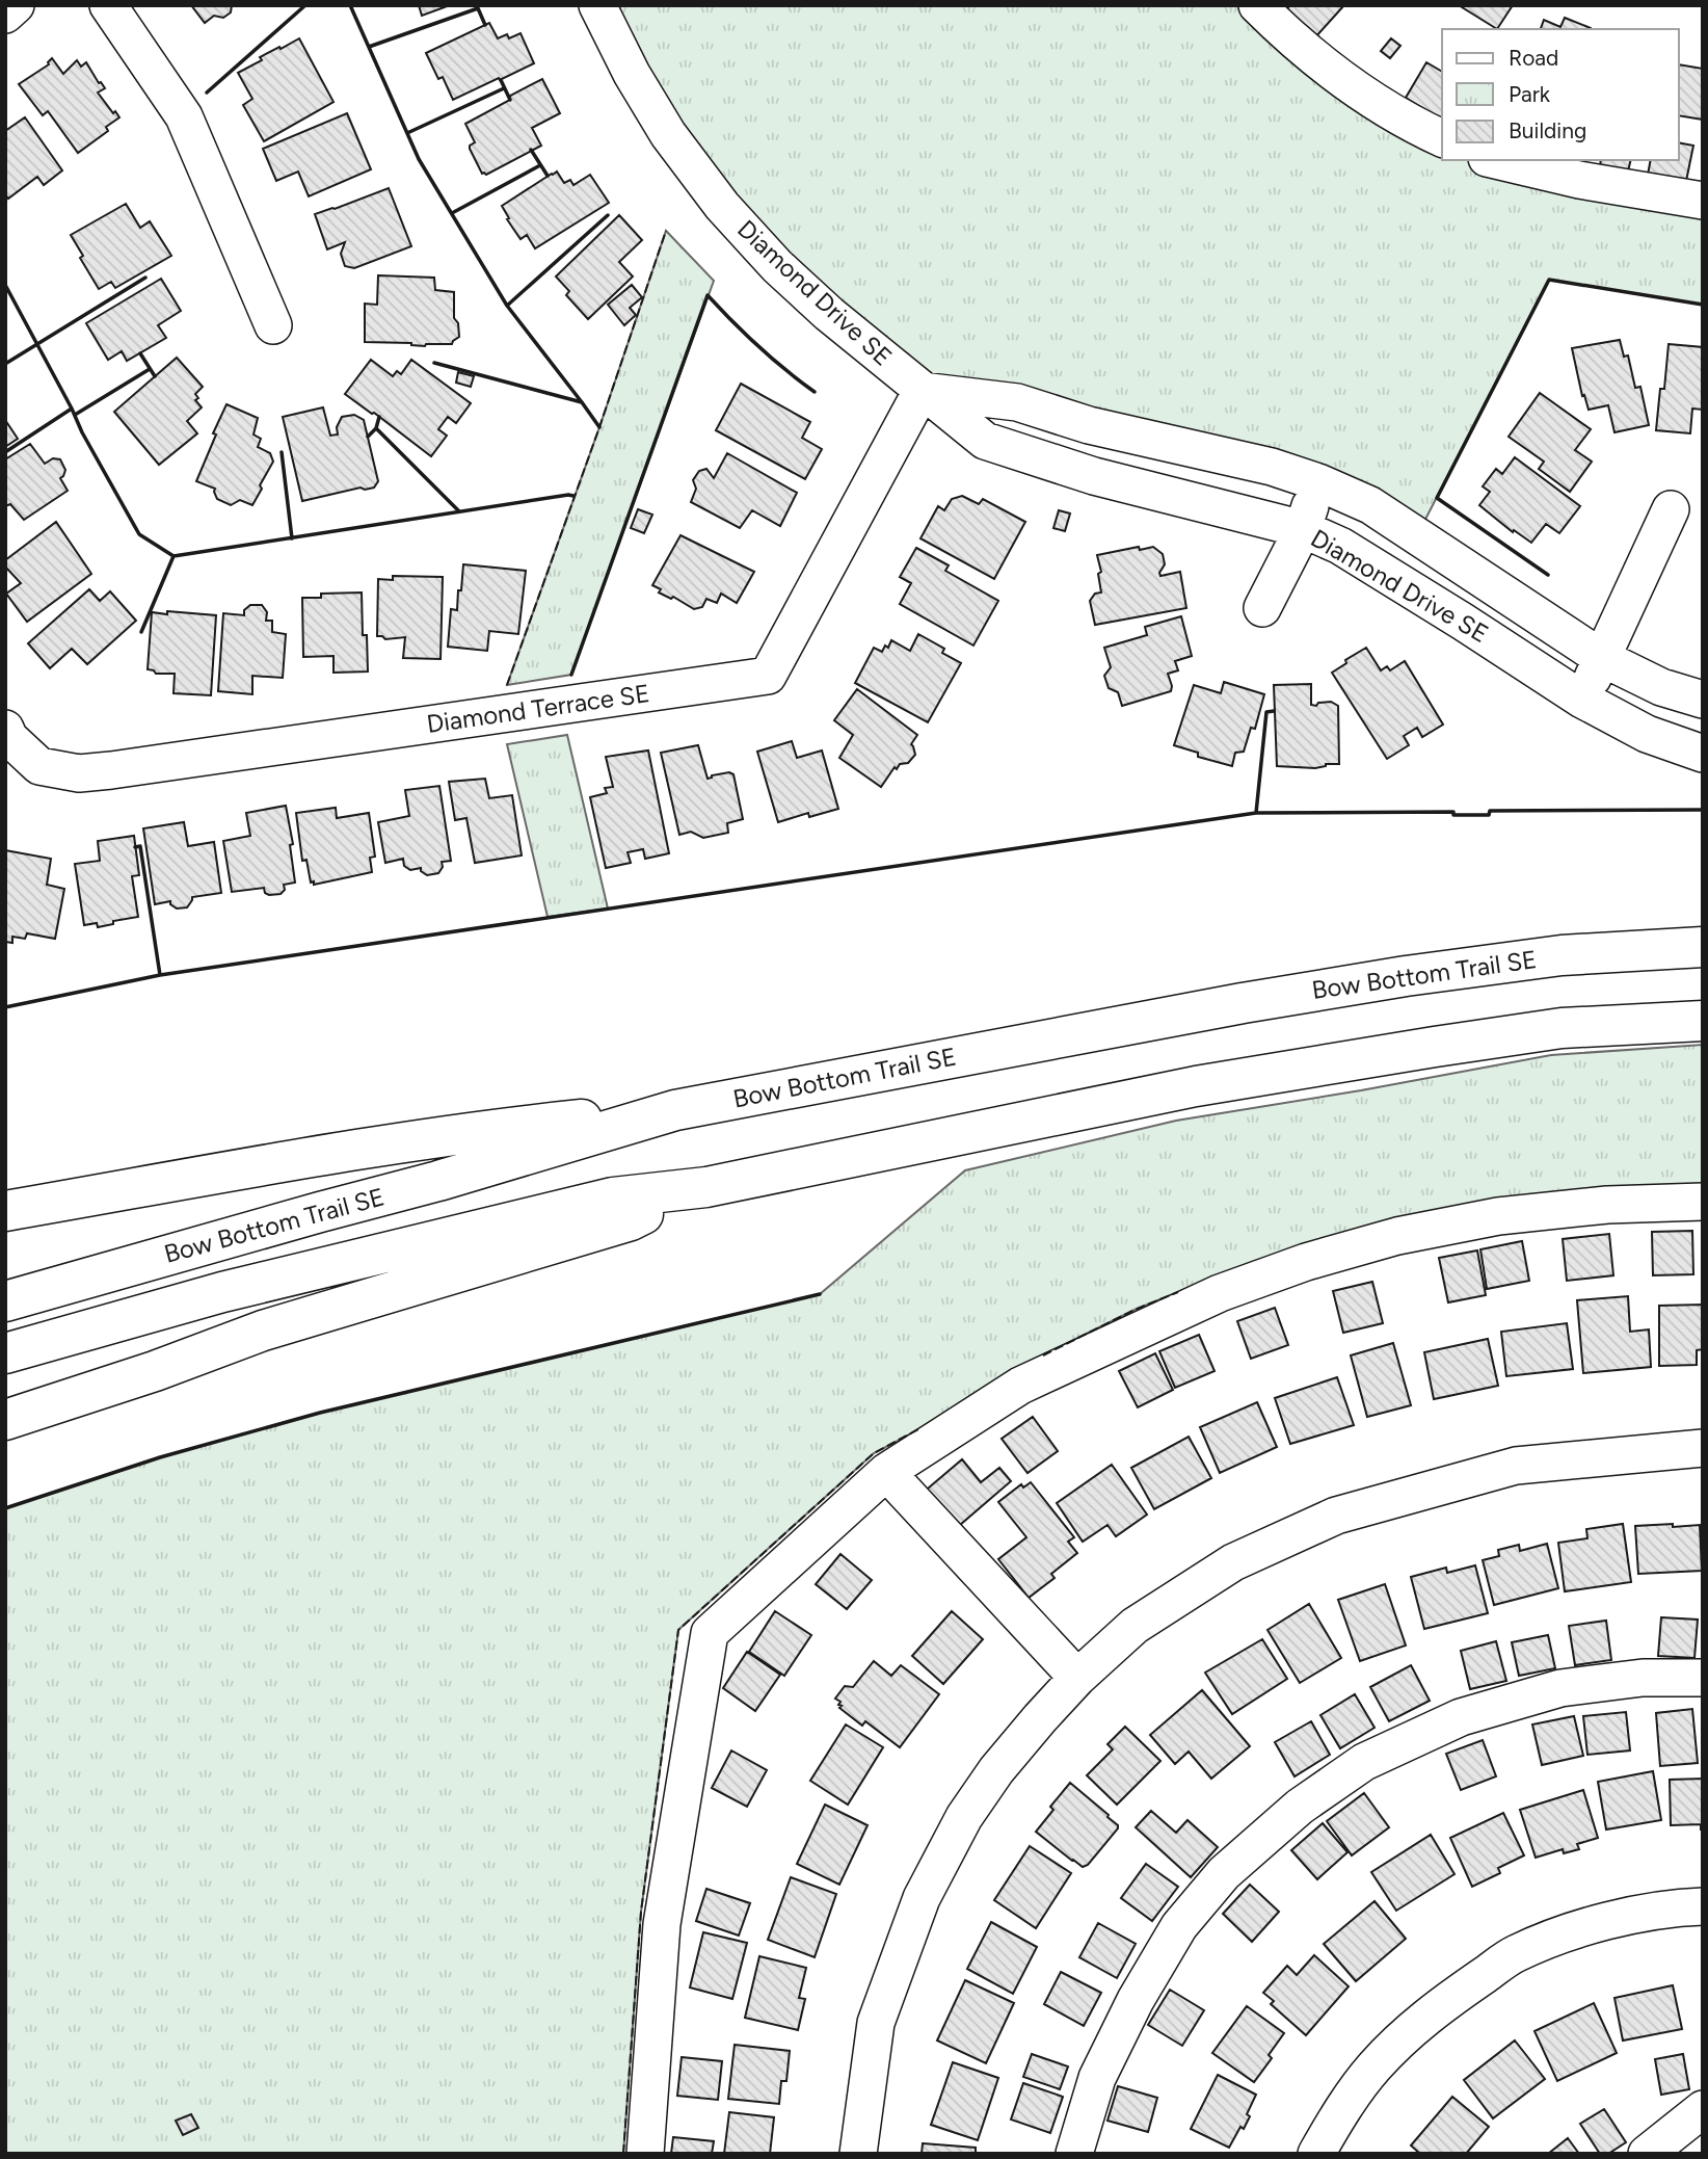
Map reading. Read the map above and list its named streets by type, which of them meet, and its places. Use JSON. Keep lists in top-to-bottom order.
{
  "streets": {
    "highway": ["Bow Bottom Trail SE"],
    "street": ["Diamond Drive SE", "Diamond Terrace SE"]
  },
  "crossings": [
    ["Diamond Drive SE", "Diamond Terrace SE"]
  ],
  "legend": ["Road", "Park", "Building"]
}
